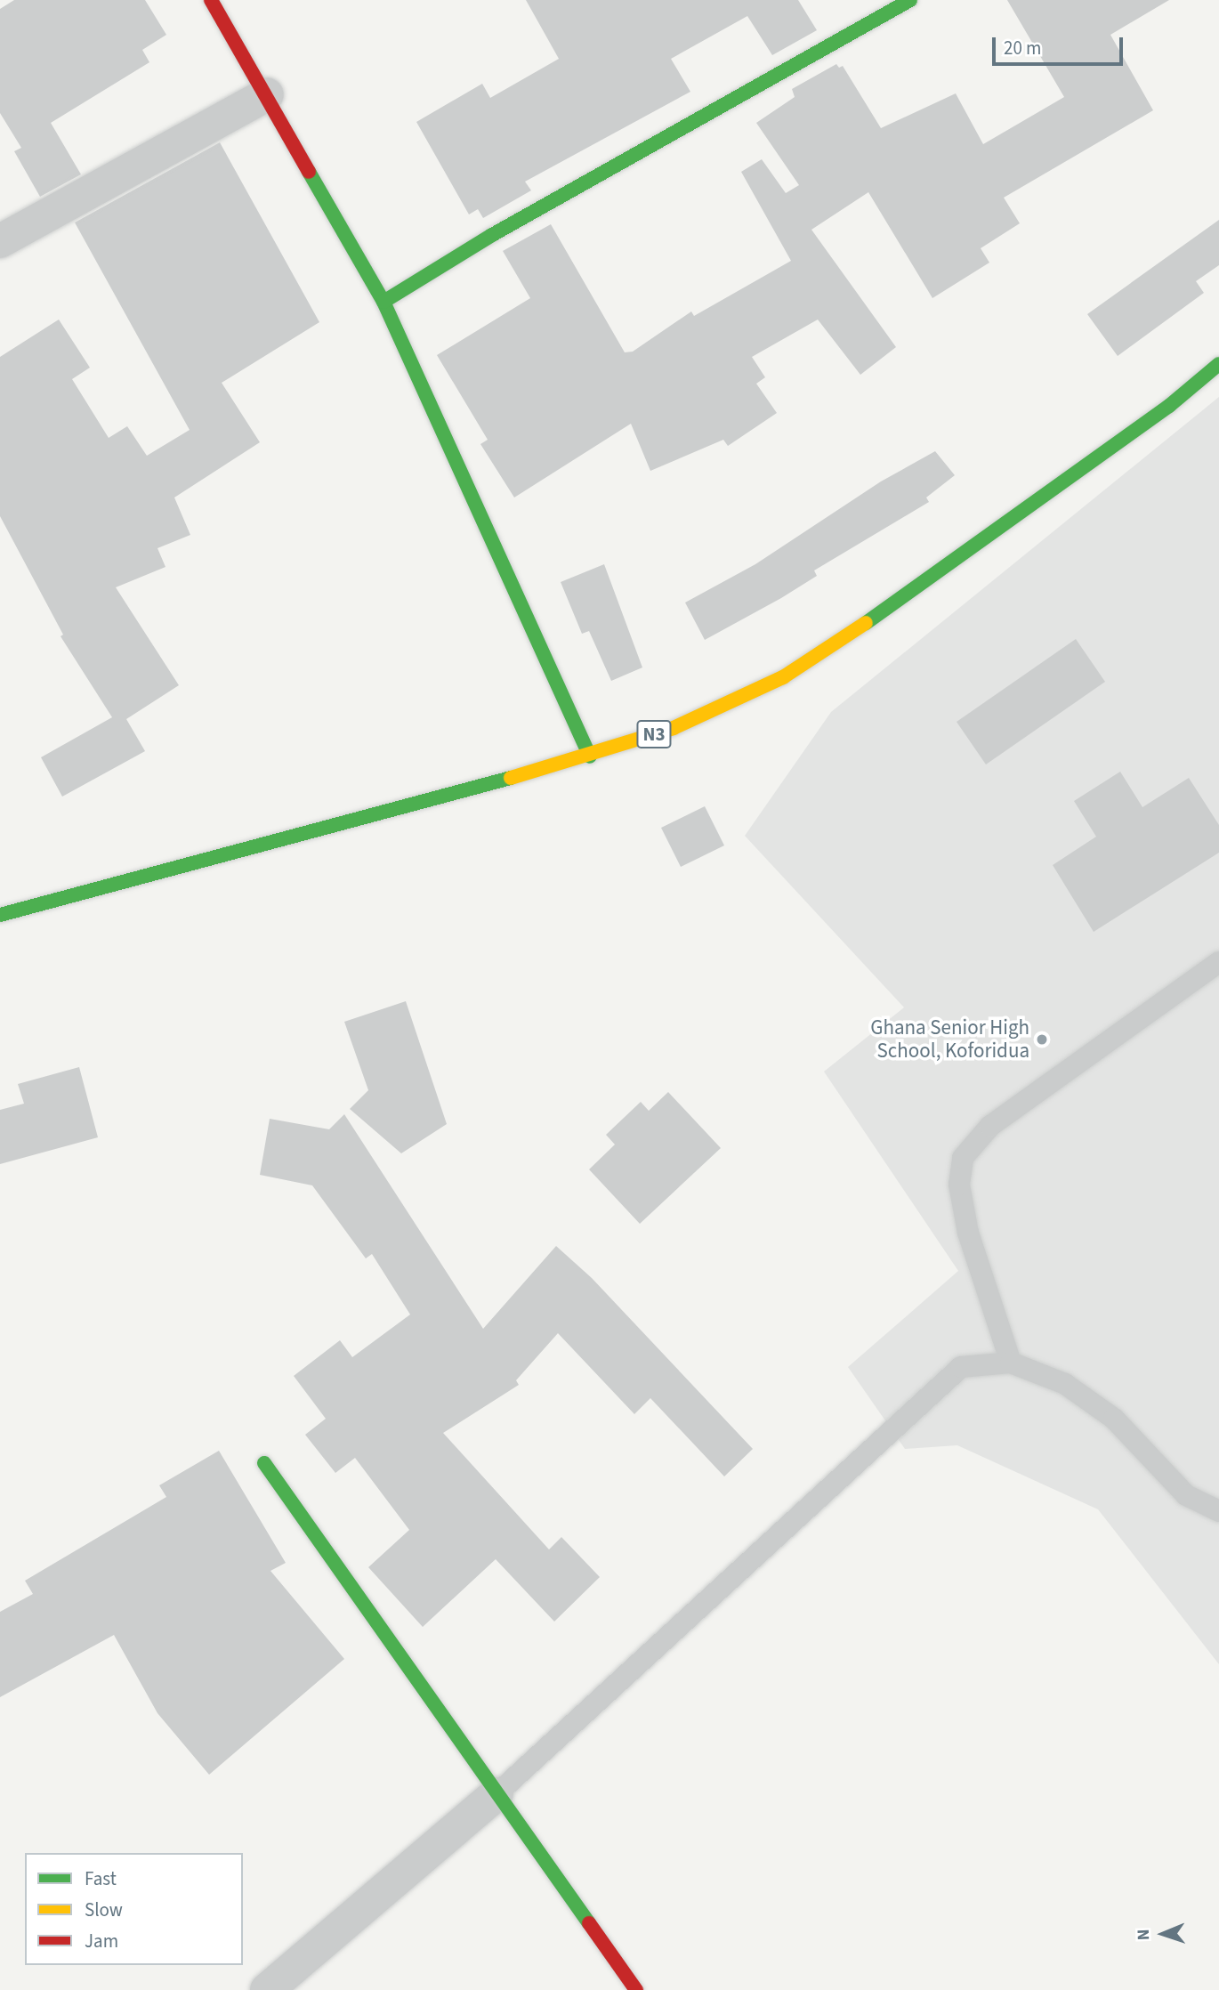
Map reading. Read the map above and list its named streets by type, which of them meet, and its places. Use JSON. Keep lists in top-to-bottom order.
{
  "streets": {
    "street": ["N3"]
  },
  "places": ["Ghana Senior High School, Koforidua"],
  "legend": ["Fast", "Slow", "Jam"],
  "scale_bar": "20 m",
  "north": "left"
}
